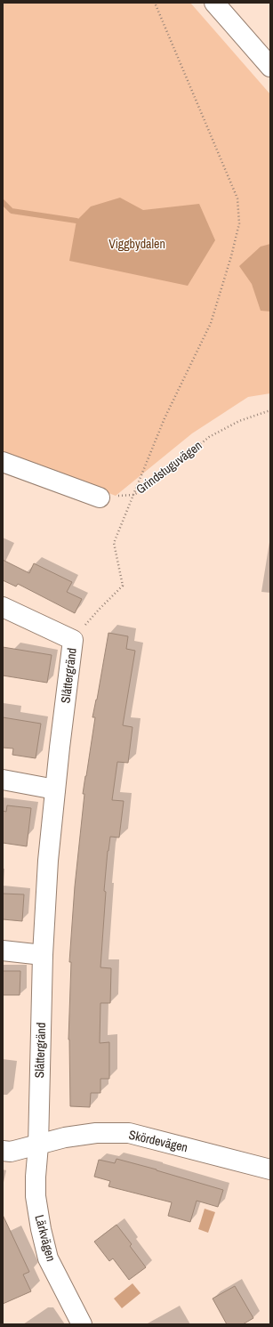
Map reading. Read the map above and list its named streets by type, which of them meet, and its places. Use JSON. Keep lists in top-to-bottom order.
{
  "streets": {
    "street": ["Slåttergränd", "Skördevägen", "Lärkvägen"],
    "path": ["Grindstuguvägen"]
  },
  "crossings": [
    ["Slåttergränd", "Skördevägen"],
    ["Slåttergränd", "Lärkvägen"],
    ["Skördevägen", "Lärkvägen"]
  ],
  "parks": ["Viggbydalen"]
}
